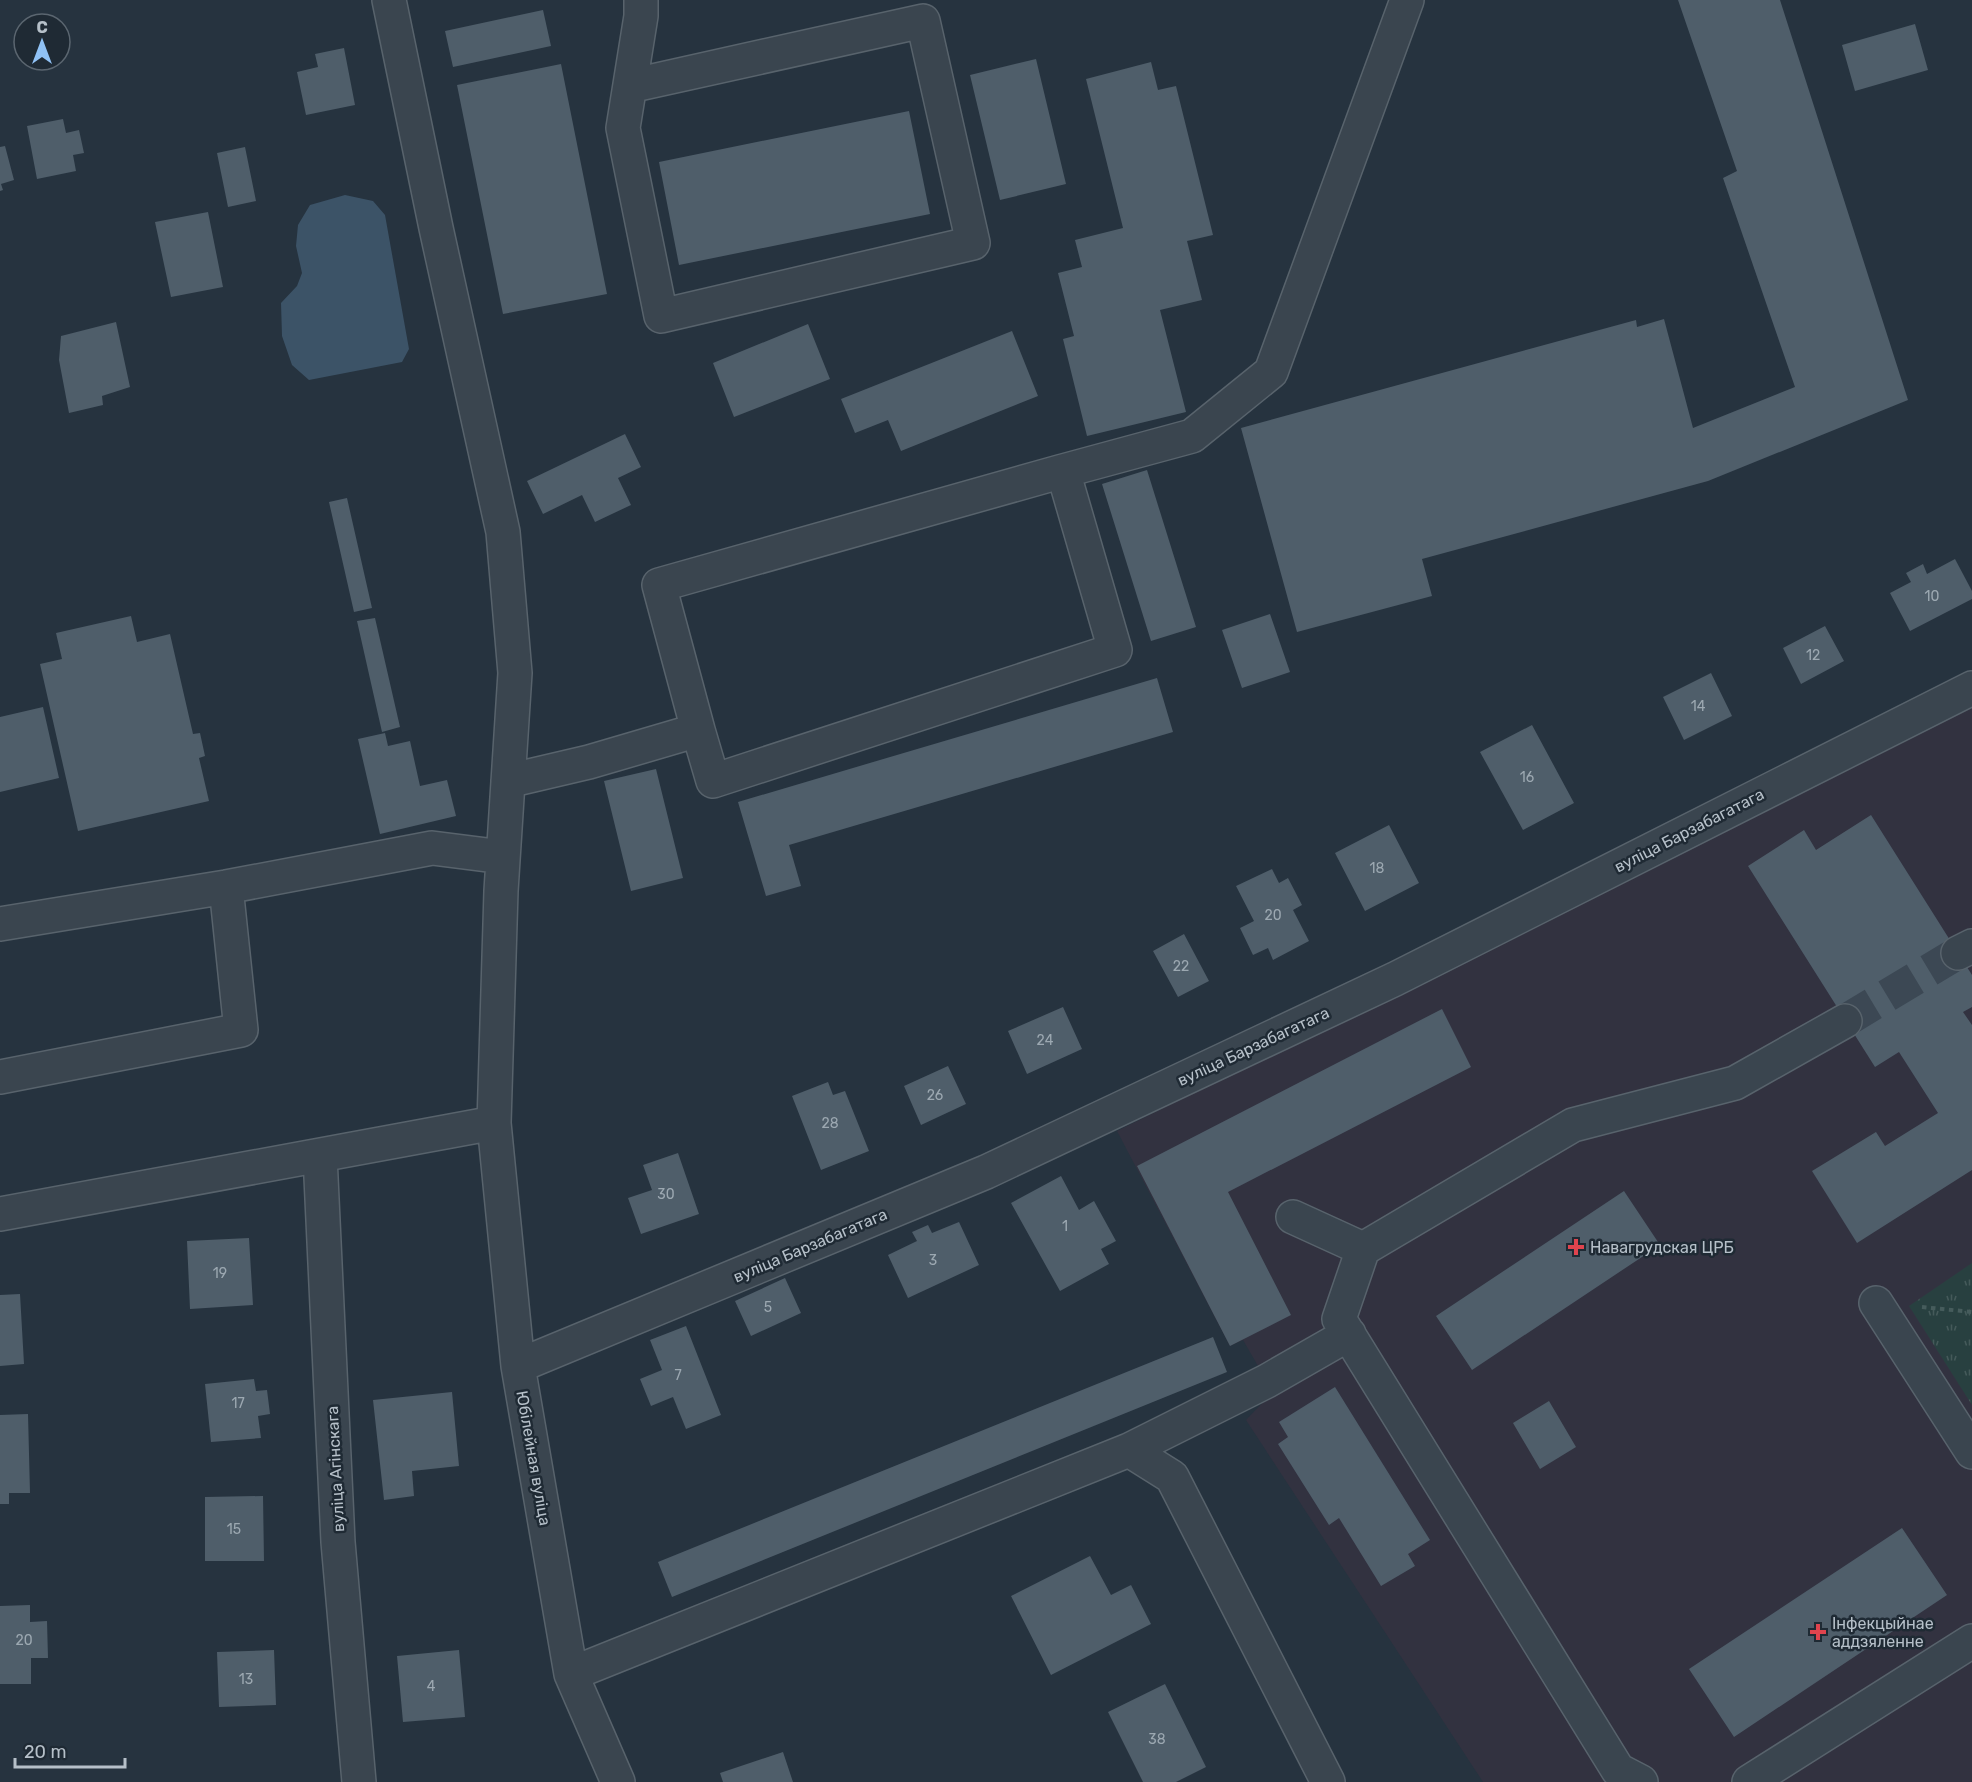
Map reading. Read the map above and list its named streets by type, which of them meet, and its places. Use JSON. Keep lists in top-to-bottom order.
{
  "streets": {
    "street": ["вуліца Барзабагатага", "Юбілейная вуліца", "вуліца Агінскага"]
  },
  "crossings": [
    ["вуліца Барзабагатага", "Юбілейная вуліца"]
  ],
  "places": {
    "health": ["Навагрудская ЦРБ", "Інфекцыйнае аддзяленне"]
  },
  "house_numbers": [
    "10",
    "12",
    "14",
    "16",
    "18",
    "20",
    "22",
    "24",
    "26",
    "28",
    "30",
    "1",
    "3",
    "19",
    "5",
    "7",
    "17",
    "15",
    "20",
    "13",
    "4",
    "38"
  ],
  "scale_bar": "20 m",
  "north": "top"
}
